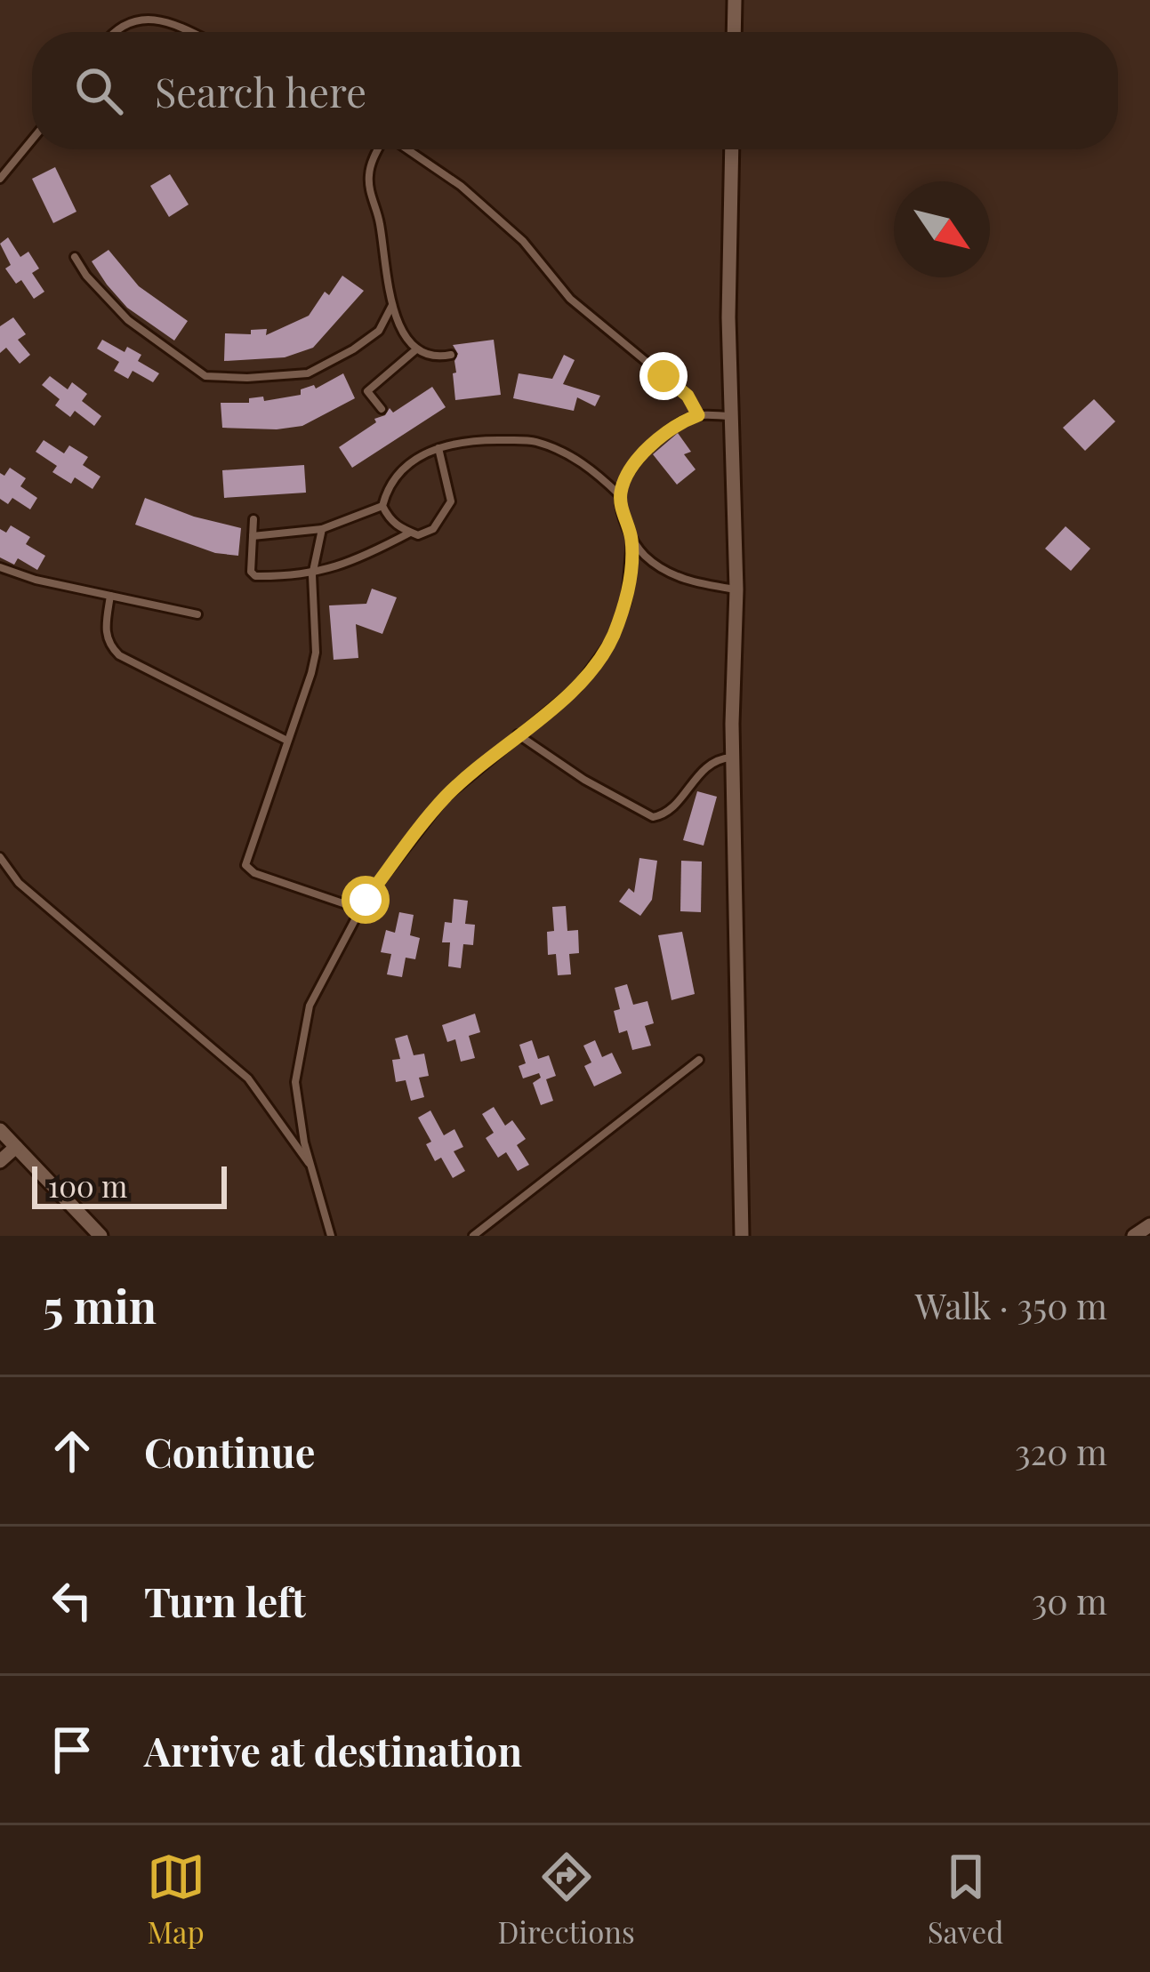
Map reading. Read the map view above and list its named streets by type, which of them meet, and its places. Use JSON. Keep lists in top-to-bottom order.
{
  "scale_bar": "100 m",
  "north": "bottom right",
  "page": {
    "search": "Search here",
    "scale": "100 m",
    "heading": ["5 min", "Walk · 350 m"],
    "list": [
      ["Continue", "320 m"],
      ["Turn left", "30 m"],
      "Arrive at destination"
    ],
    "nav": ["Map", "Directions", "Saved"]
  }
}
